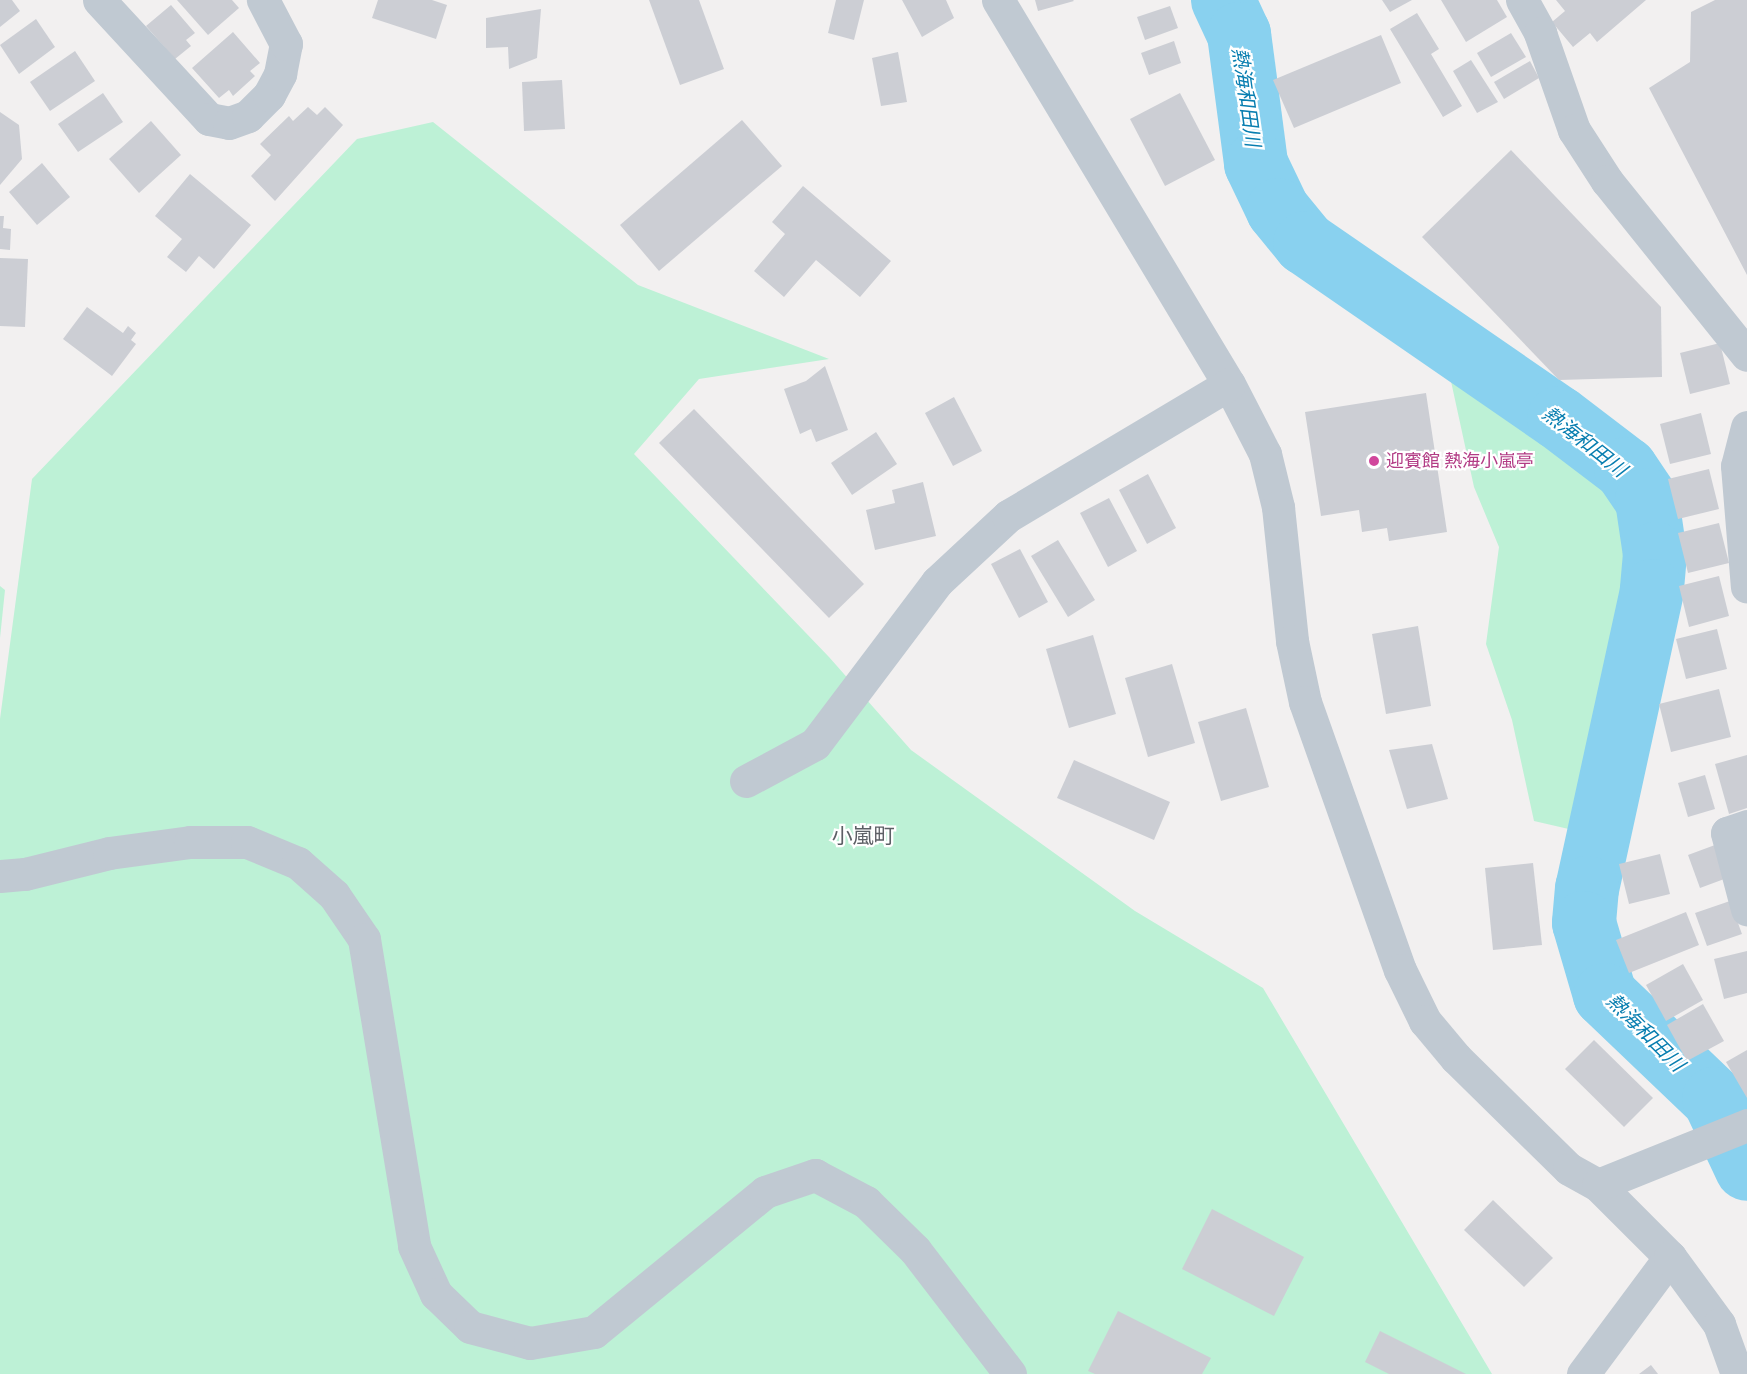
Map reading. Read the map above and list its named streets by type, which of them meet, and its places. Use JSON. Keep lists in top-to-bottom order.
{
  "districts": ["小嵐町"],
  "water": ["熱海和田川"],
  "places": ["迎賓館 熱海小嵐亭"]
}
